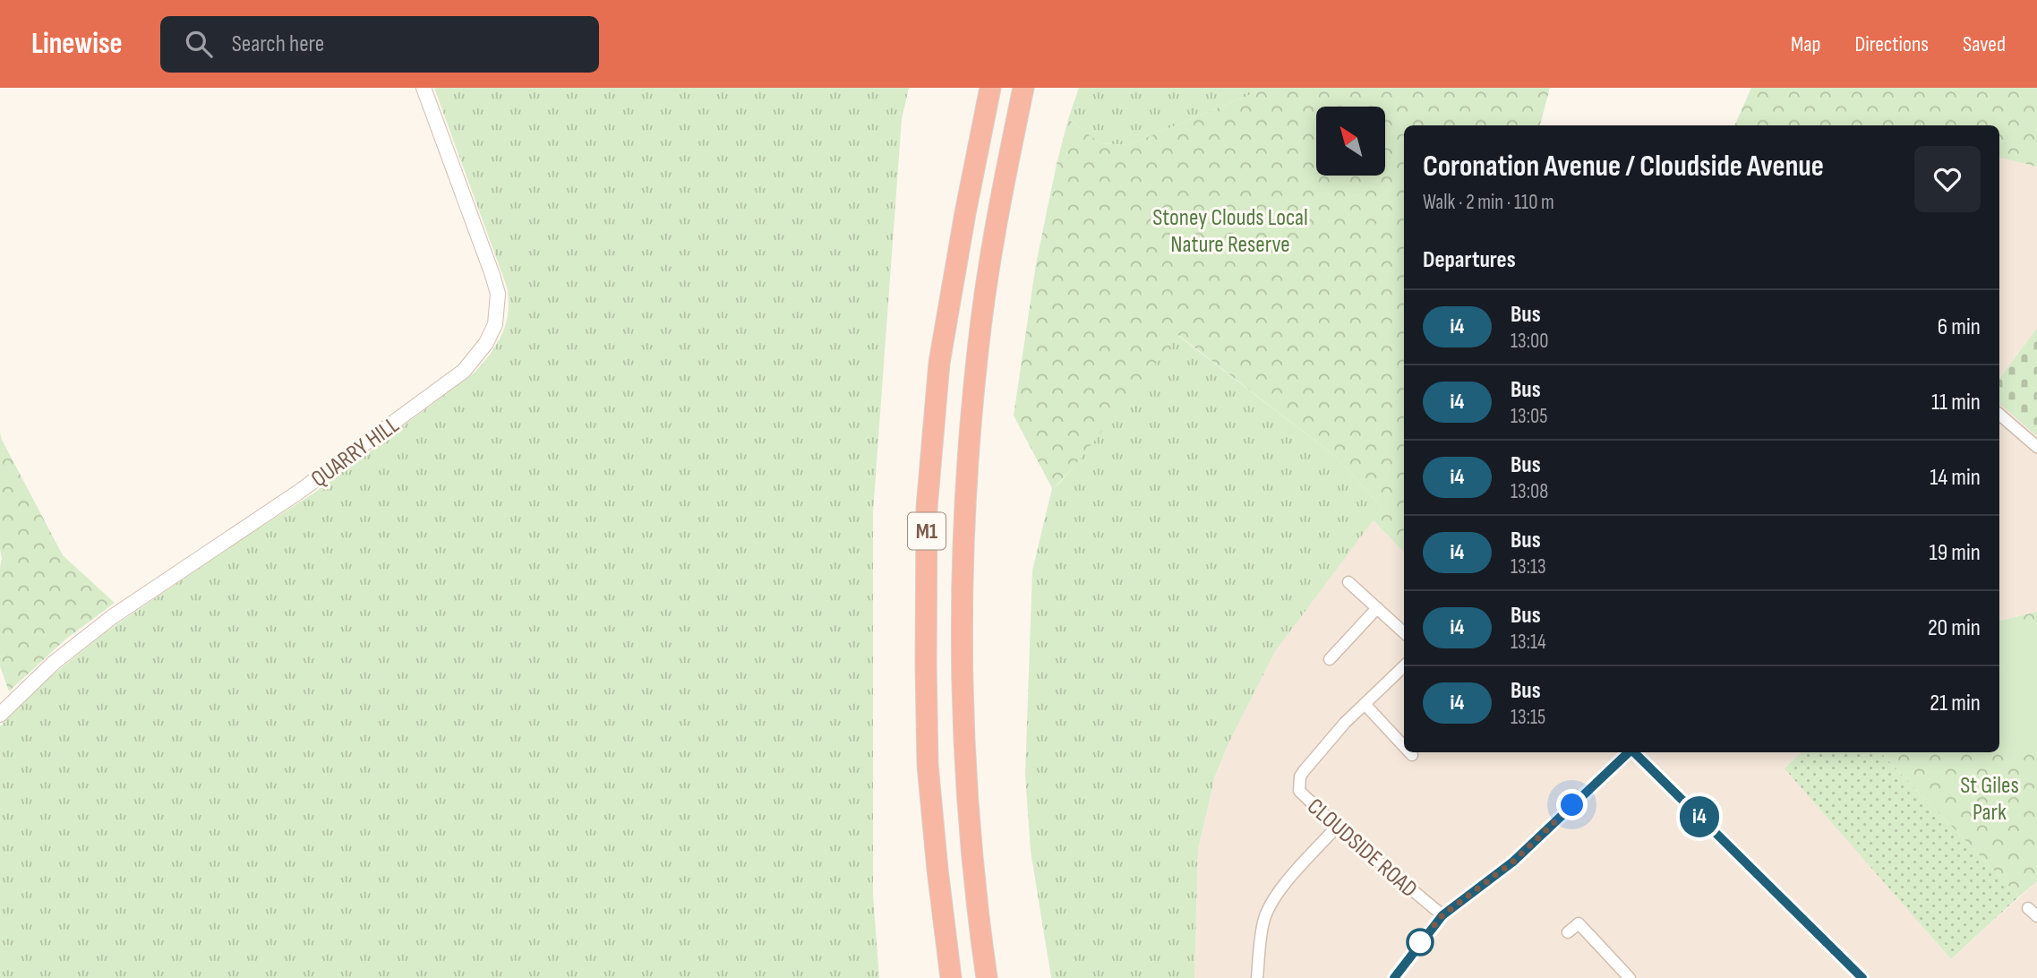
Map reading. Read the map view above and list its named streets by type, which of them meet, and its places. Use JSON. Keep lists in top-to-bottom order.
{
  "streets": {
    "highway": ["M1"],
    "street": ["QUARRY HILL", "CLOUDSIDE ROAD"]
  },
  "parks": ["Stoney Clouds Local Nature Reserve", "St Giles Park"],
  "lines": ["bus line i4"],
  "north": "top left",
  "page": {
    "header": "Linewise",
    "search": "Search here",
    "nav": ["Map", "Directions", "Saved"],
    "on_map": "i4",
    "heading": [
      ["Coronation Avenue / Cloudside Avenue", "Walk · 2 min · 110 m"],
      "Departures"
    ],
    "list": [
      {
        "mark": "i4",
        "name": "Bus",
        "note": "13:00",
        "value": "6 min"
      },
      {
        "mark": "i4",
        "name": "Bus",
        "note": "13:05",
        "value": "11 min"
      },
      {
        "mark": "i4",
        "name": "Bus",
        "note": "13:08",
        "value": "14 min"
      },
      {
        "mark": "i4",
        "name": "Bus",
        "note": "13:13",
        "value": "19 min"
      },
      {
        "mark": "i4",
        "name": "Bus",
        "note": "13:14",
        "value": "20 min"
      },
      {
        "mark": "i4",
        "name": "Bus",
        "note": "13:15",
        "value": "21 min"
      }
    ]
  }
}
